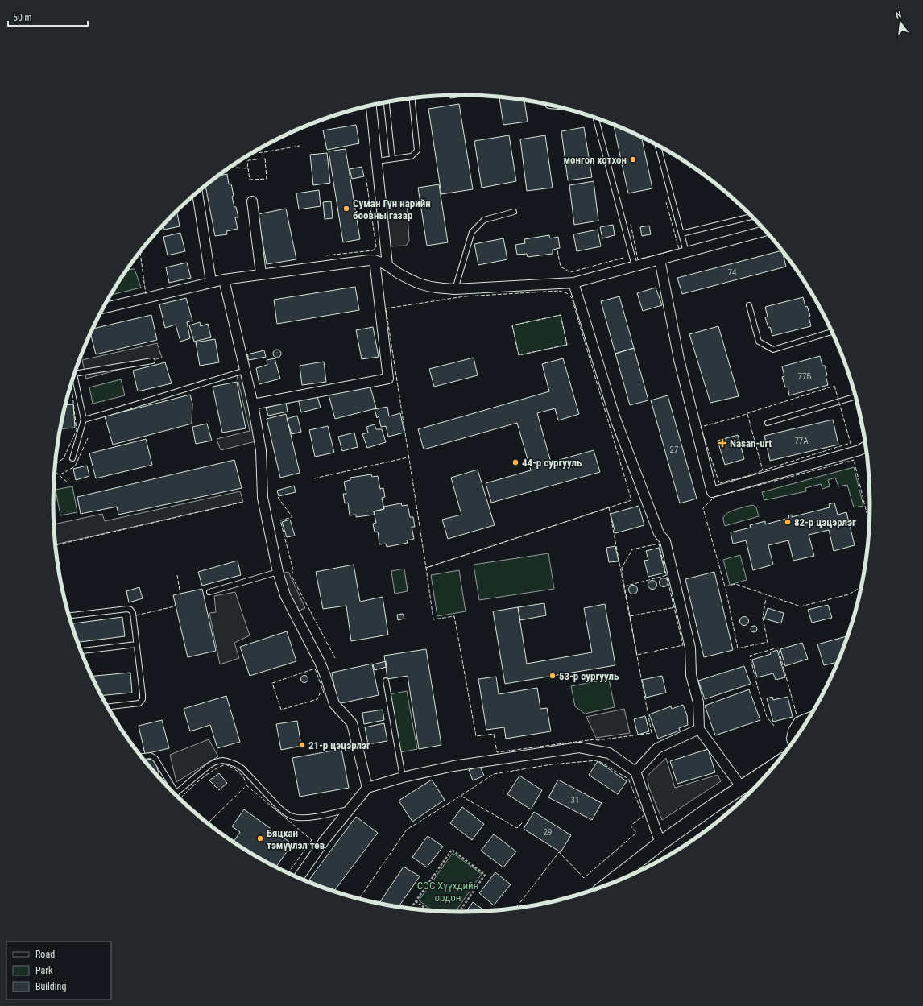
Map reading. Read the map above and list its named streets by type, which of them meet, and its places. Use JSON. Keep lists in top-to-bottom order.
{
  "parks": ["СОС Хүүхдийн ордон"],
  "places": {
    "other": [
      "монгол хотхон",
      "Суман Гүн нарийн боовны газар",
      "44-р сургууль",
      "82-р цэцэрлэг",
      "53-р сургууль",
      "21-р цэцэрлэг",
      "Бяцхан тэмүүлэл төв"
    ],
    "health": ["Nasan-urt"]
  },
  "house_numbers": [
    "74",
    "77Б",
    "77A",
    "27",
    "31",
    "29"
  ],
  "legend": ["Road", "Park", "Building"],
  "scale_bar": "50 m",
  "north": "top"
}
